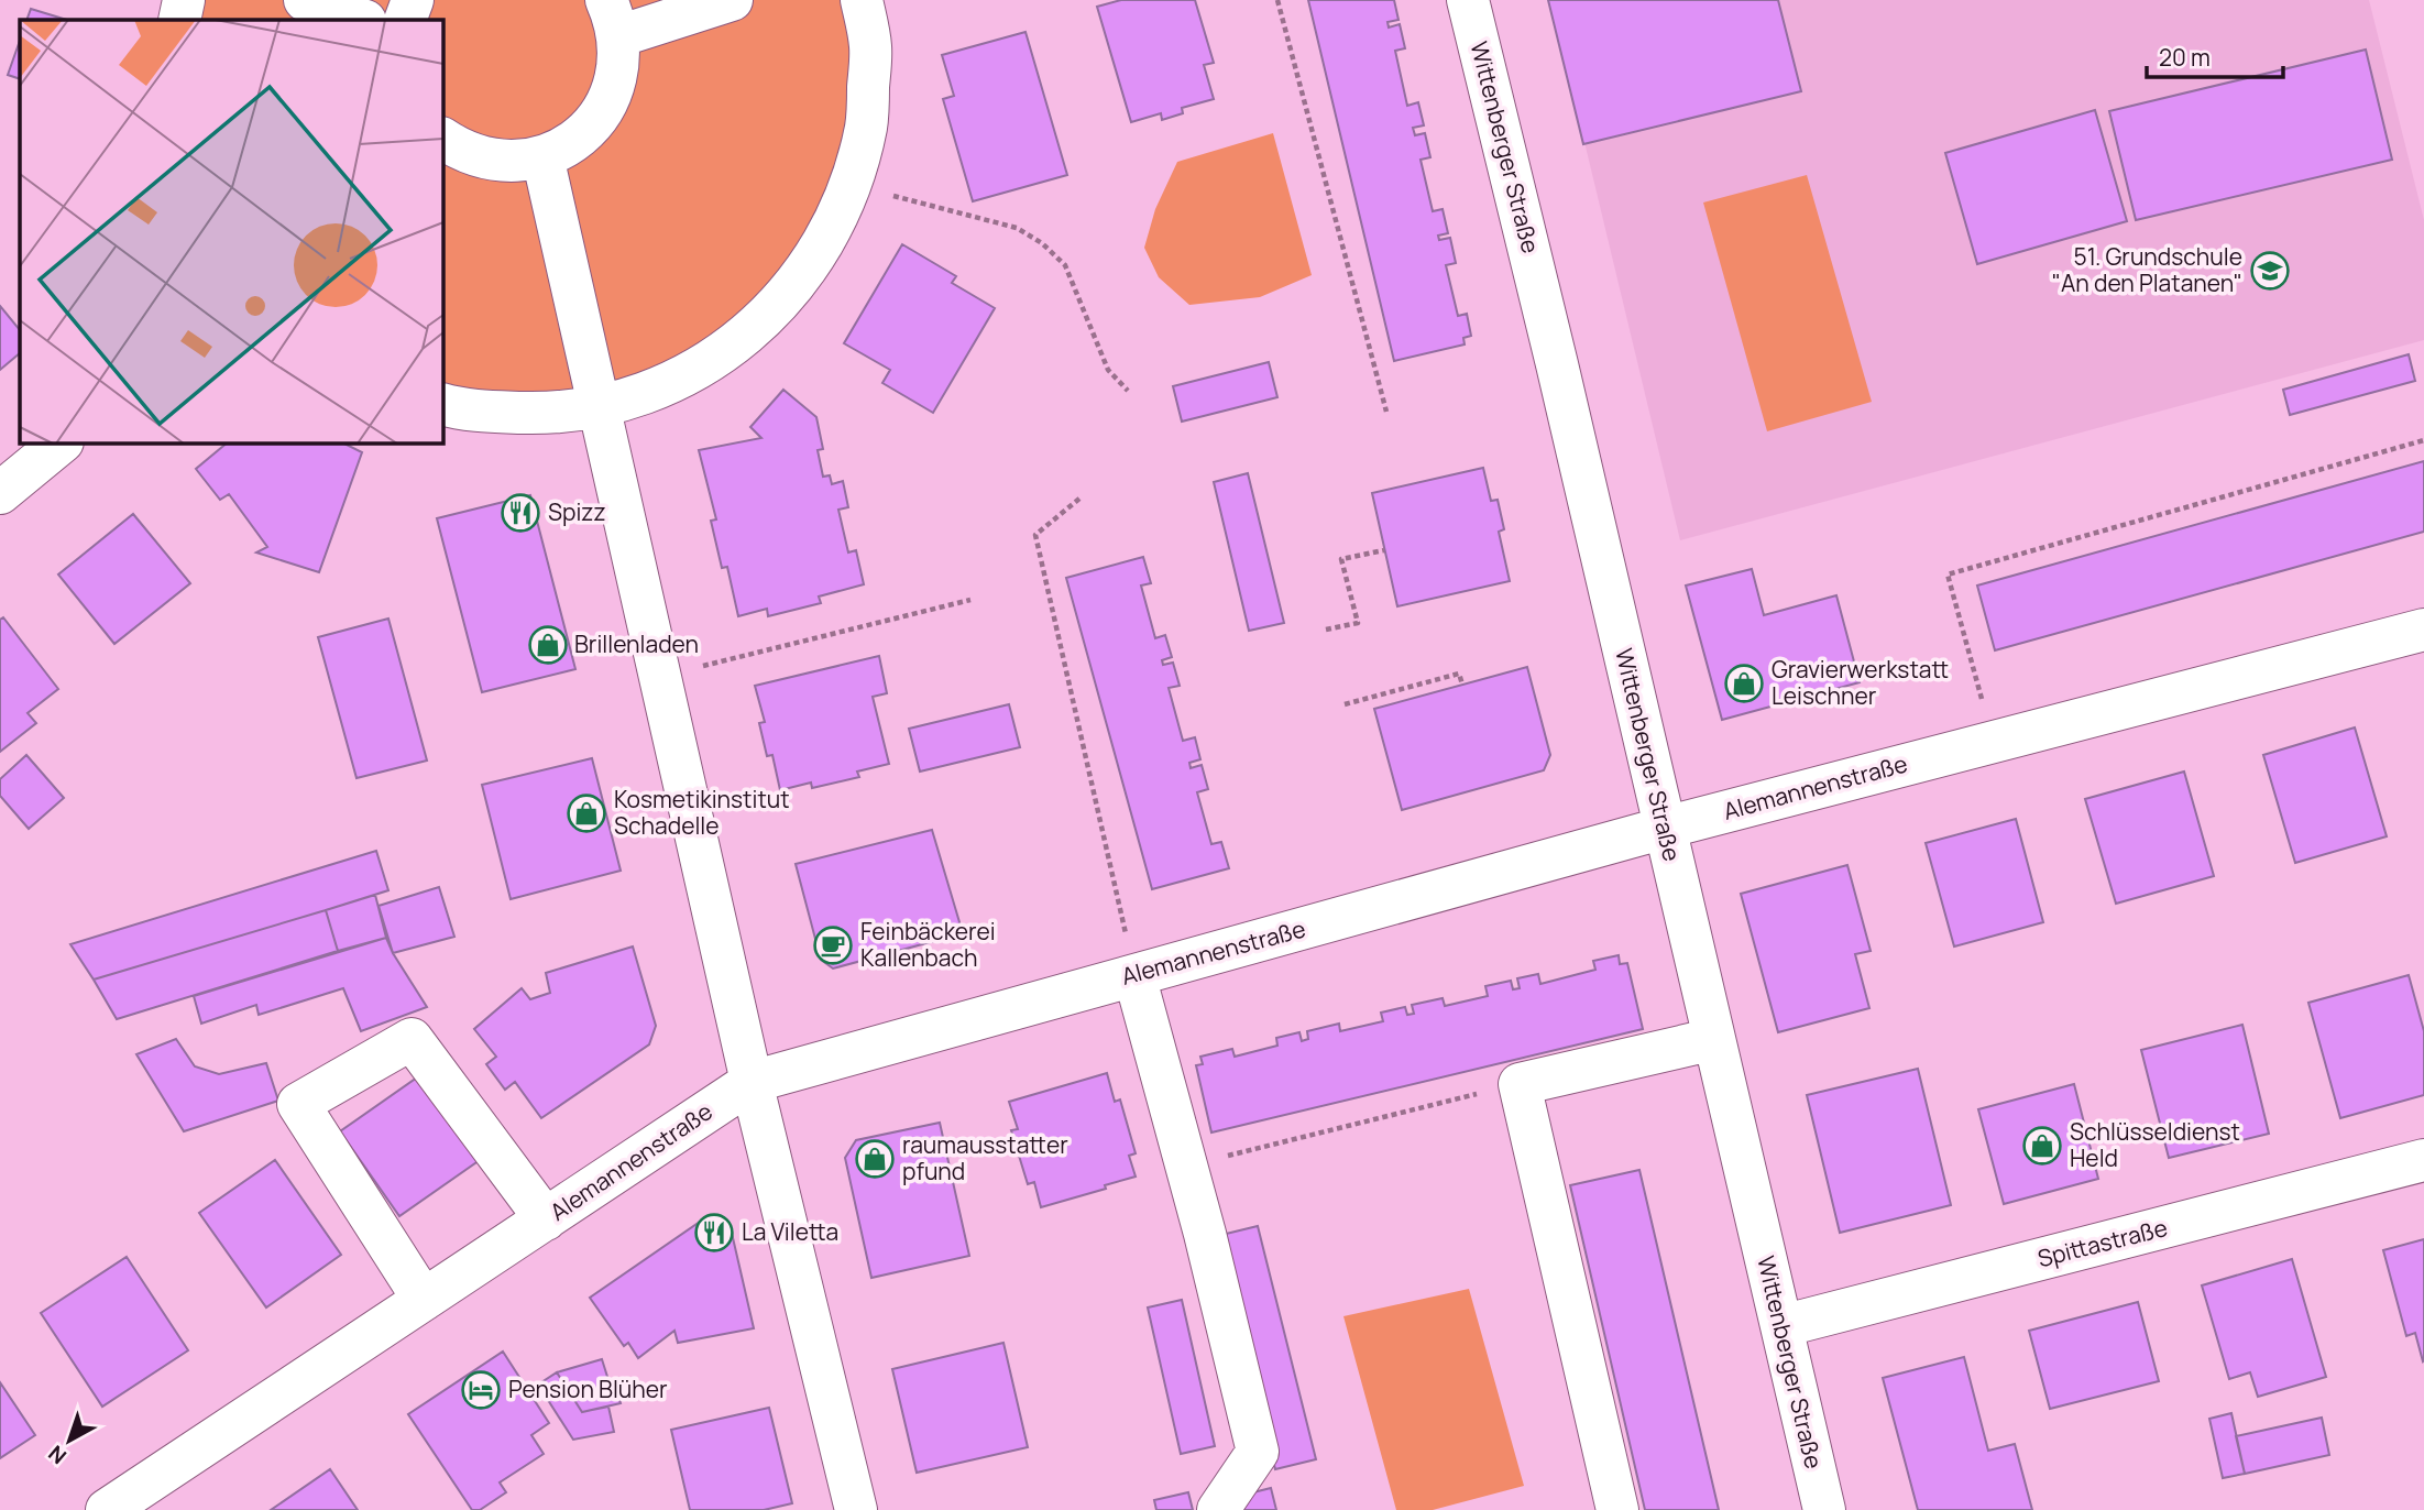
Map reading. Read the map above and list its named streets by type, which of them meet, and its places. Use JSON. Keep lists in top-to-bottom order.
{
  "streets": {
    "street": ["Wittenberger Straße", "Alemannenstraße", "Spittastraße"]
  },
  "crossings": [
    ["Wittenberger Straße", "Alemannenstraße"],
    ["Wittenberger Straße", "Spittastraße"]
  ],
  "places": {
    "school or university": ["51. Grundschule \"An den Platanen\""],
    "restaurant": ["Spizz", "La Viletta"],
    "shop": [
      "Brillenladen",
      "Gravierwerkstatt Leischner",
      "Kosmetikinstitut Schadelle",
      "Schlüsseldienst Held",
      "raumausstatter pfund"
    ],
    "cafe": ["Feinbäckerei Kallenbach"],
    "hotel": ["Pension Blüher"]
  },
  "scale_bar": "20 m",
  "north": "bottom left"
}
